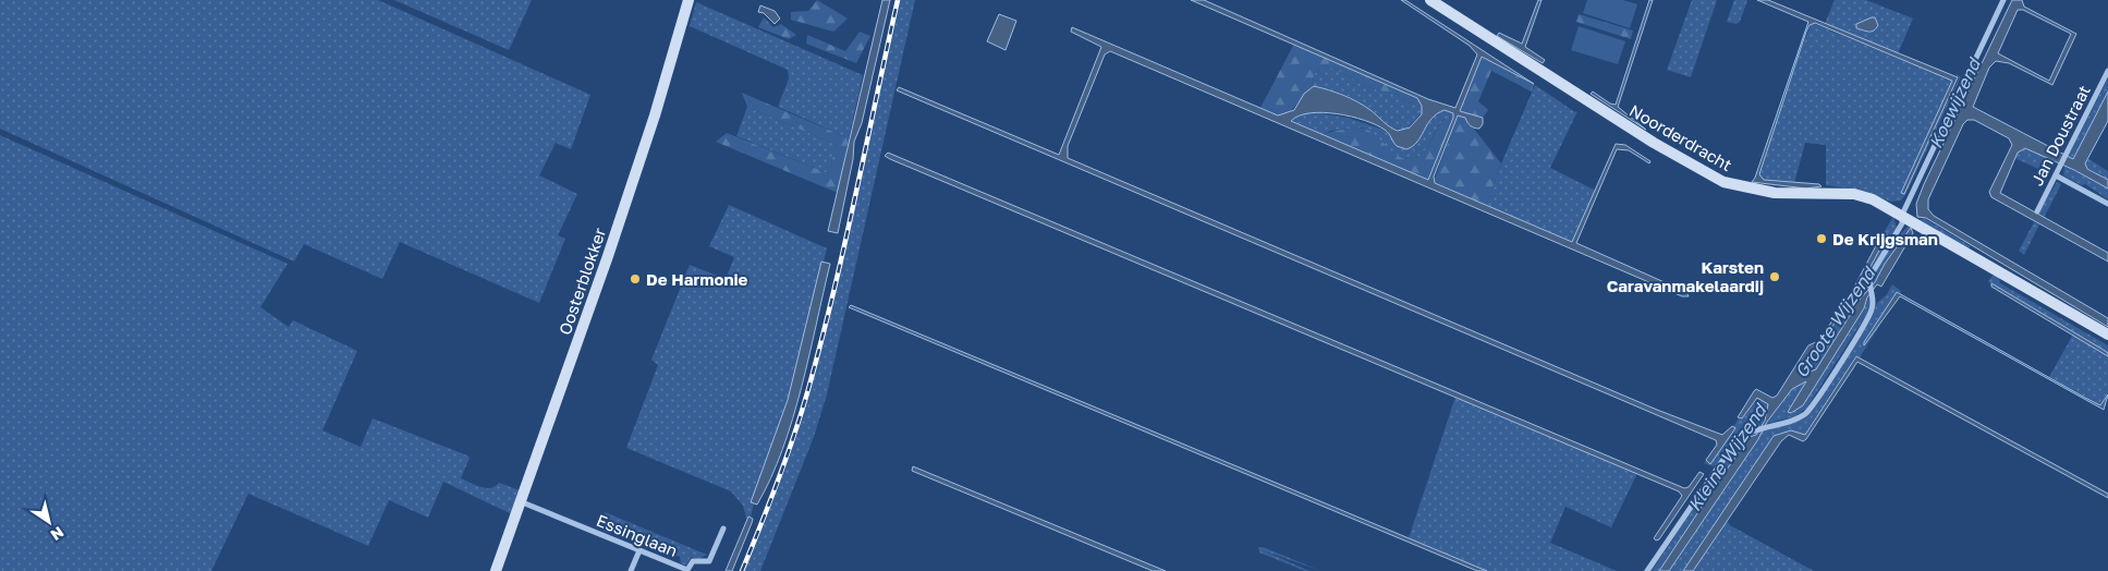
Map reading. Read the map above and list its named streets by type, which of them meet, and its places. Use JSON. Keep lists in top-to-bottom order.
{
  "streets": {
    "street": [
      "Jan Doustraat",
      "Noorderdracht",
      "Oosterblokker",
      "Essinglaan"
    ]
  },
  "crossings": [
    ["Oosterblokker", "Essinglaan"]
  ],
  "water": ["Koewijzend", "Groote Wijzend", "Kleine Wijzend"],
  "places": ["De Krijgsman", "Karsten Caravanmakelaardij", "De Harmonie"],
  "north": "bottom right"
}
